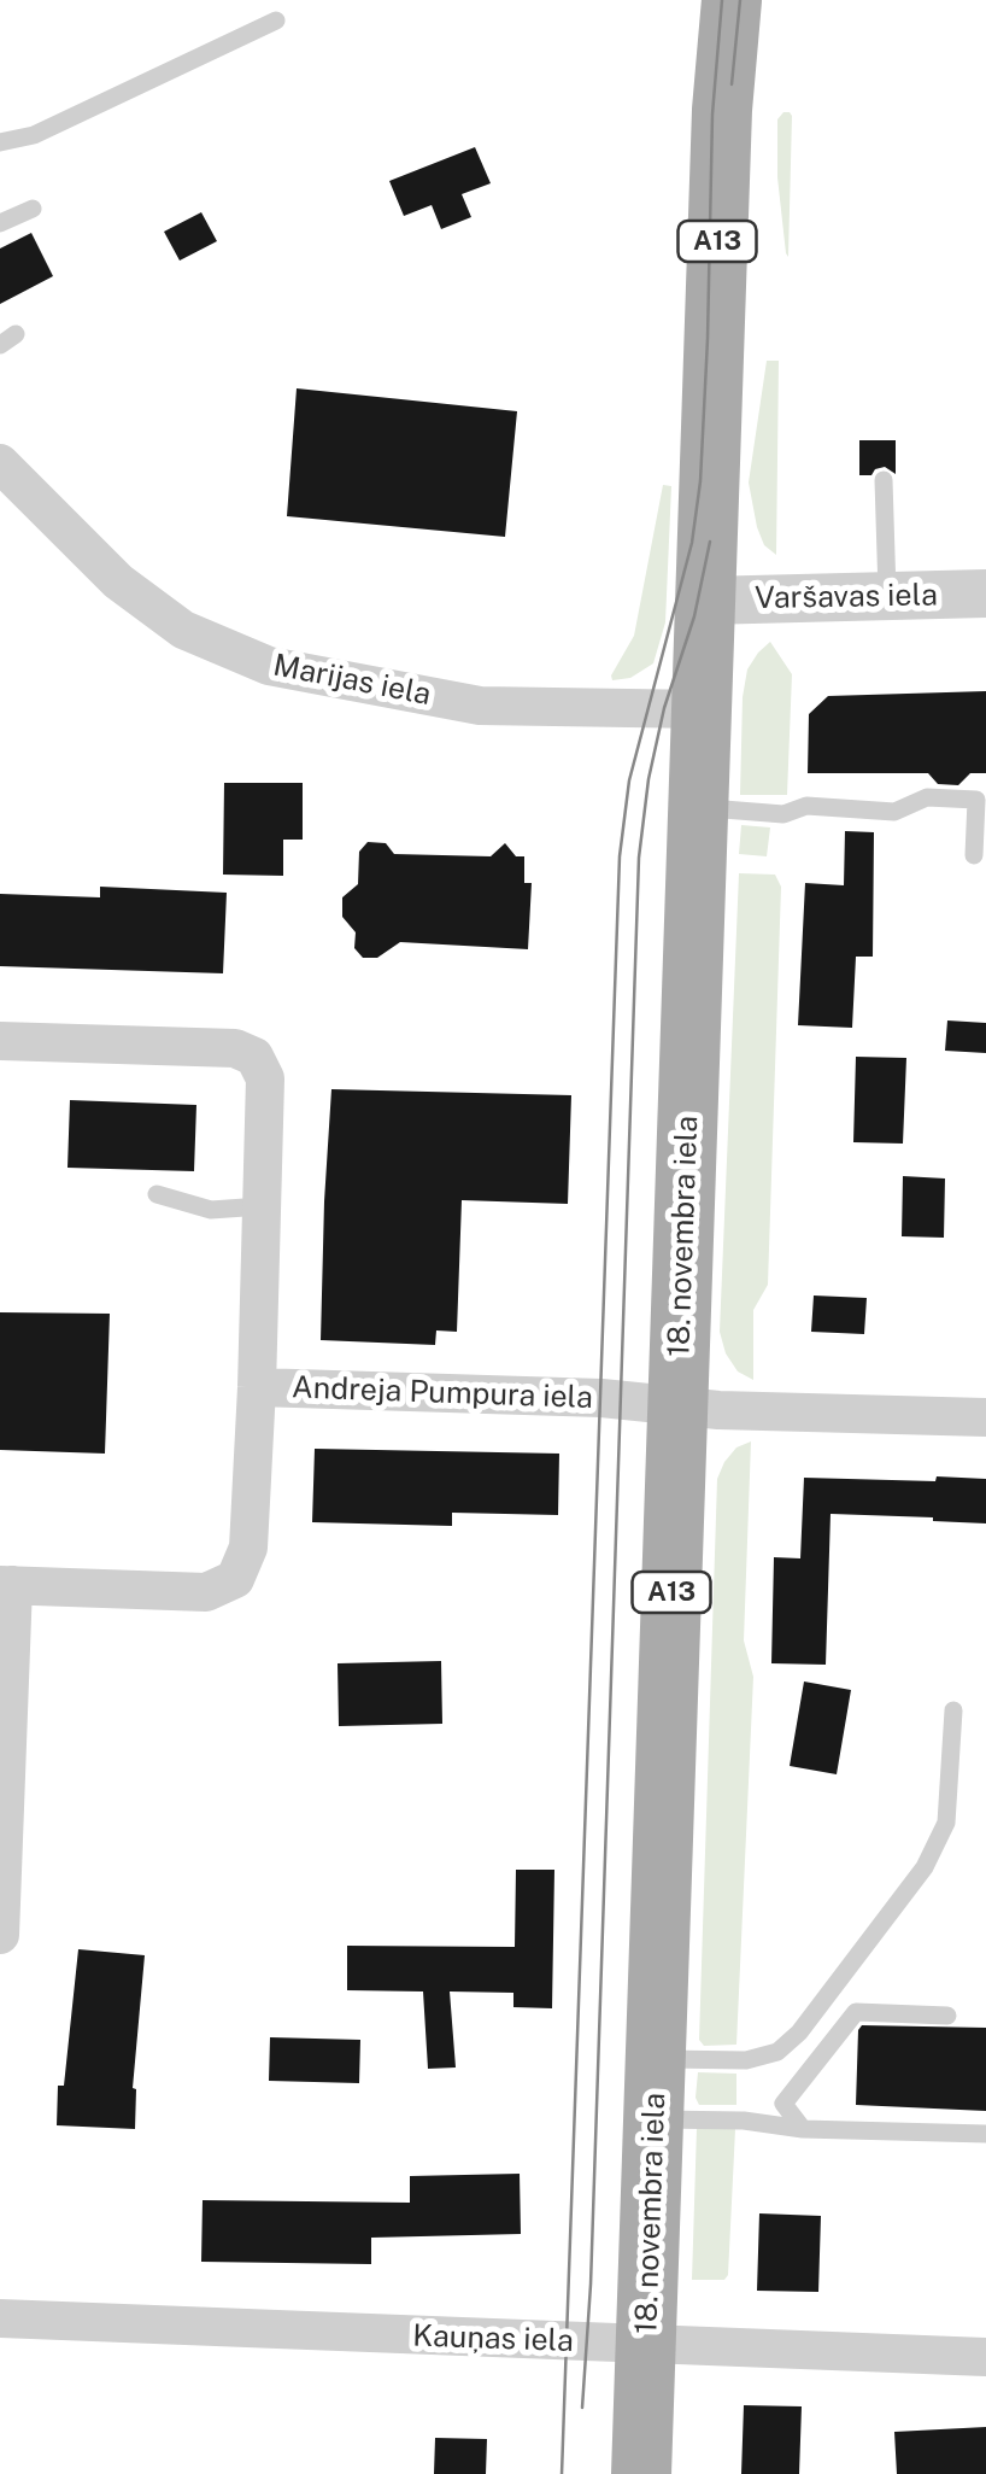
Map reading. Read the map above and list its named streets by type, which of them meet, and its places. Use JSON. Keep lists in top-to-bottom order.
{
  "streets": {
    "main road": ["A13", "18. novembra iela"],
    "street": [
      "Varšavas iela",
      "Marijas iela",
      "Andreja Pumpura iela",
      "Kauņas iela"
    ]
  },
  "crossings": [
    ["Varšavas iela", "18. novembra iela"],
    ["Marijas iela", "18. novembra iela"],
    ["18. novembra iela", "Andreja Pumpura iela"],
    ["18. novembra iela", "Kauņas iela"]
  ]
}
